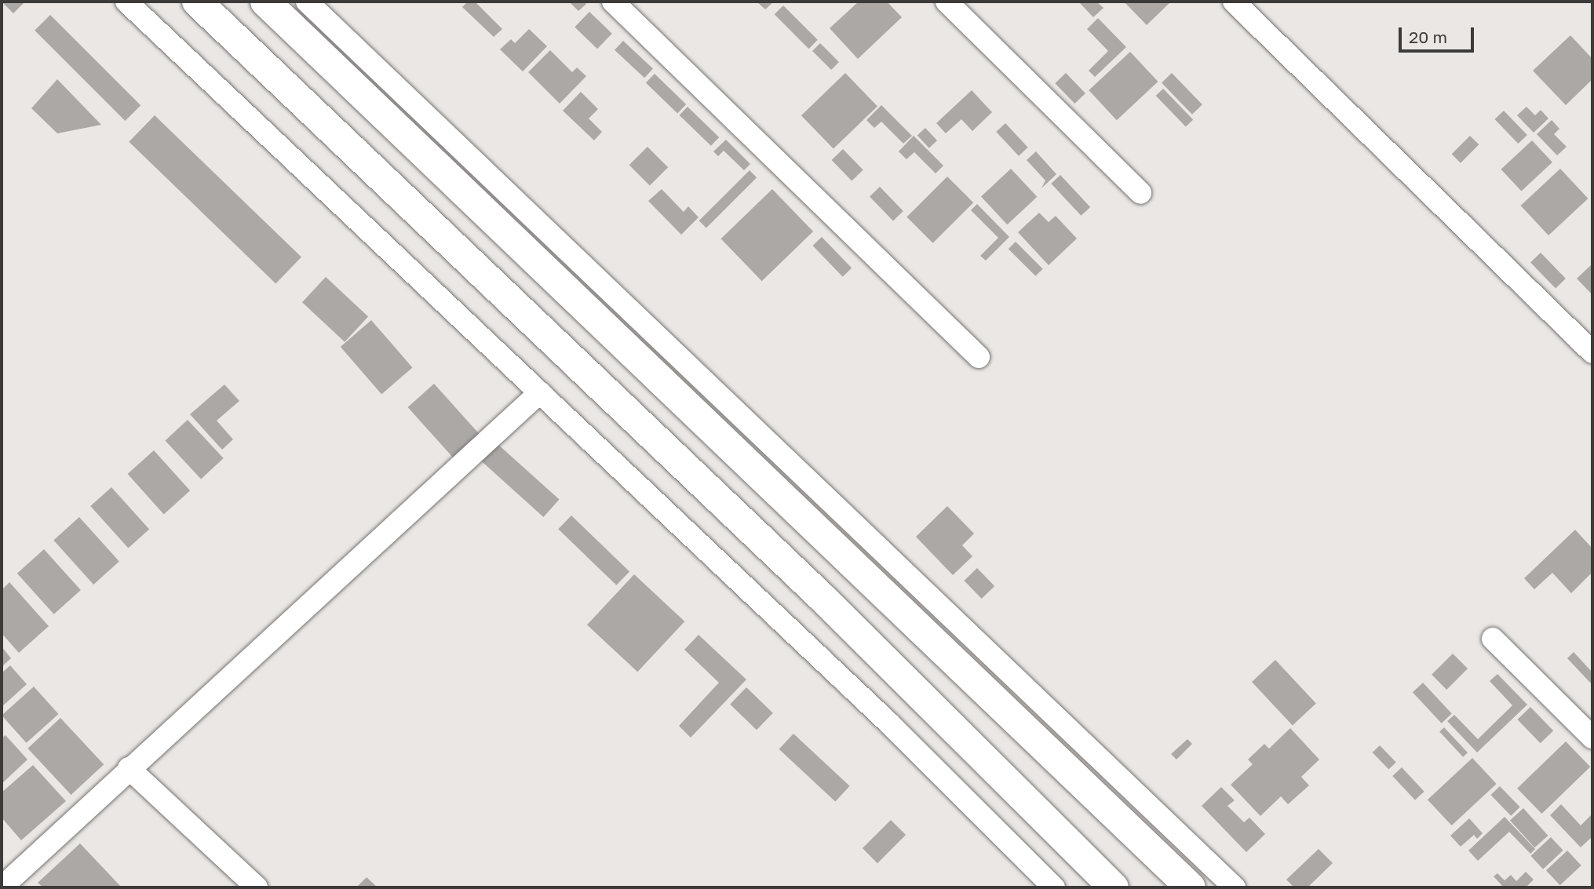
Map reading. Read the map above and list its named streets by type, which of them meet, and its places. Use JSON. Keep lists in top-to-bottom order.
{
  "scale_bar": "20 m"
}
